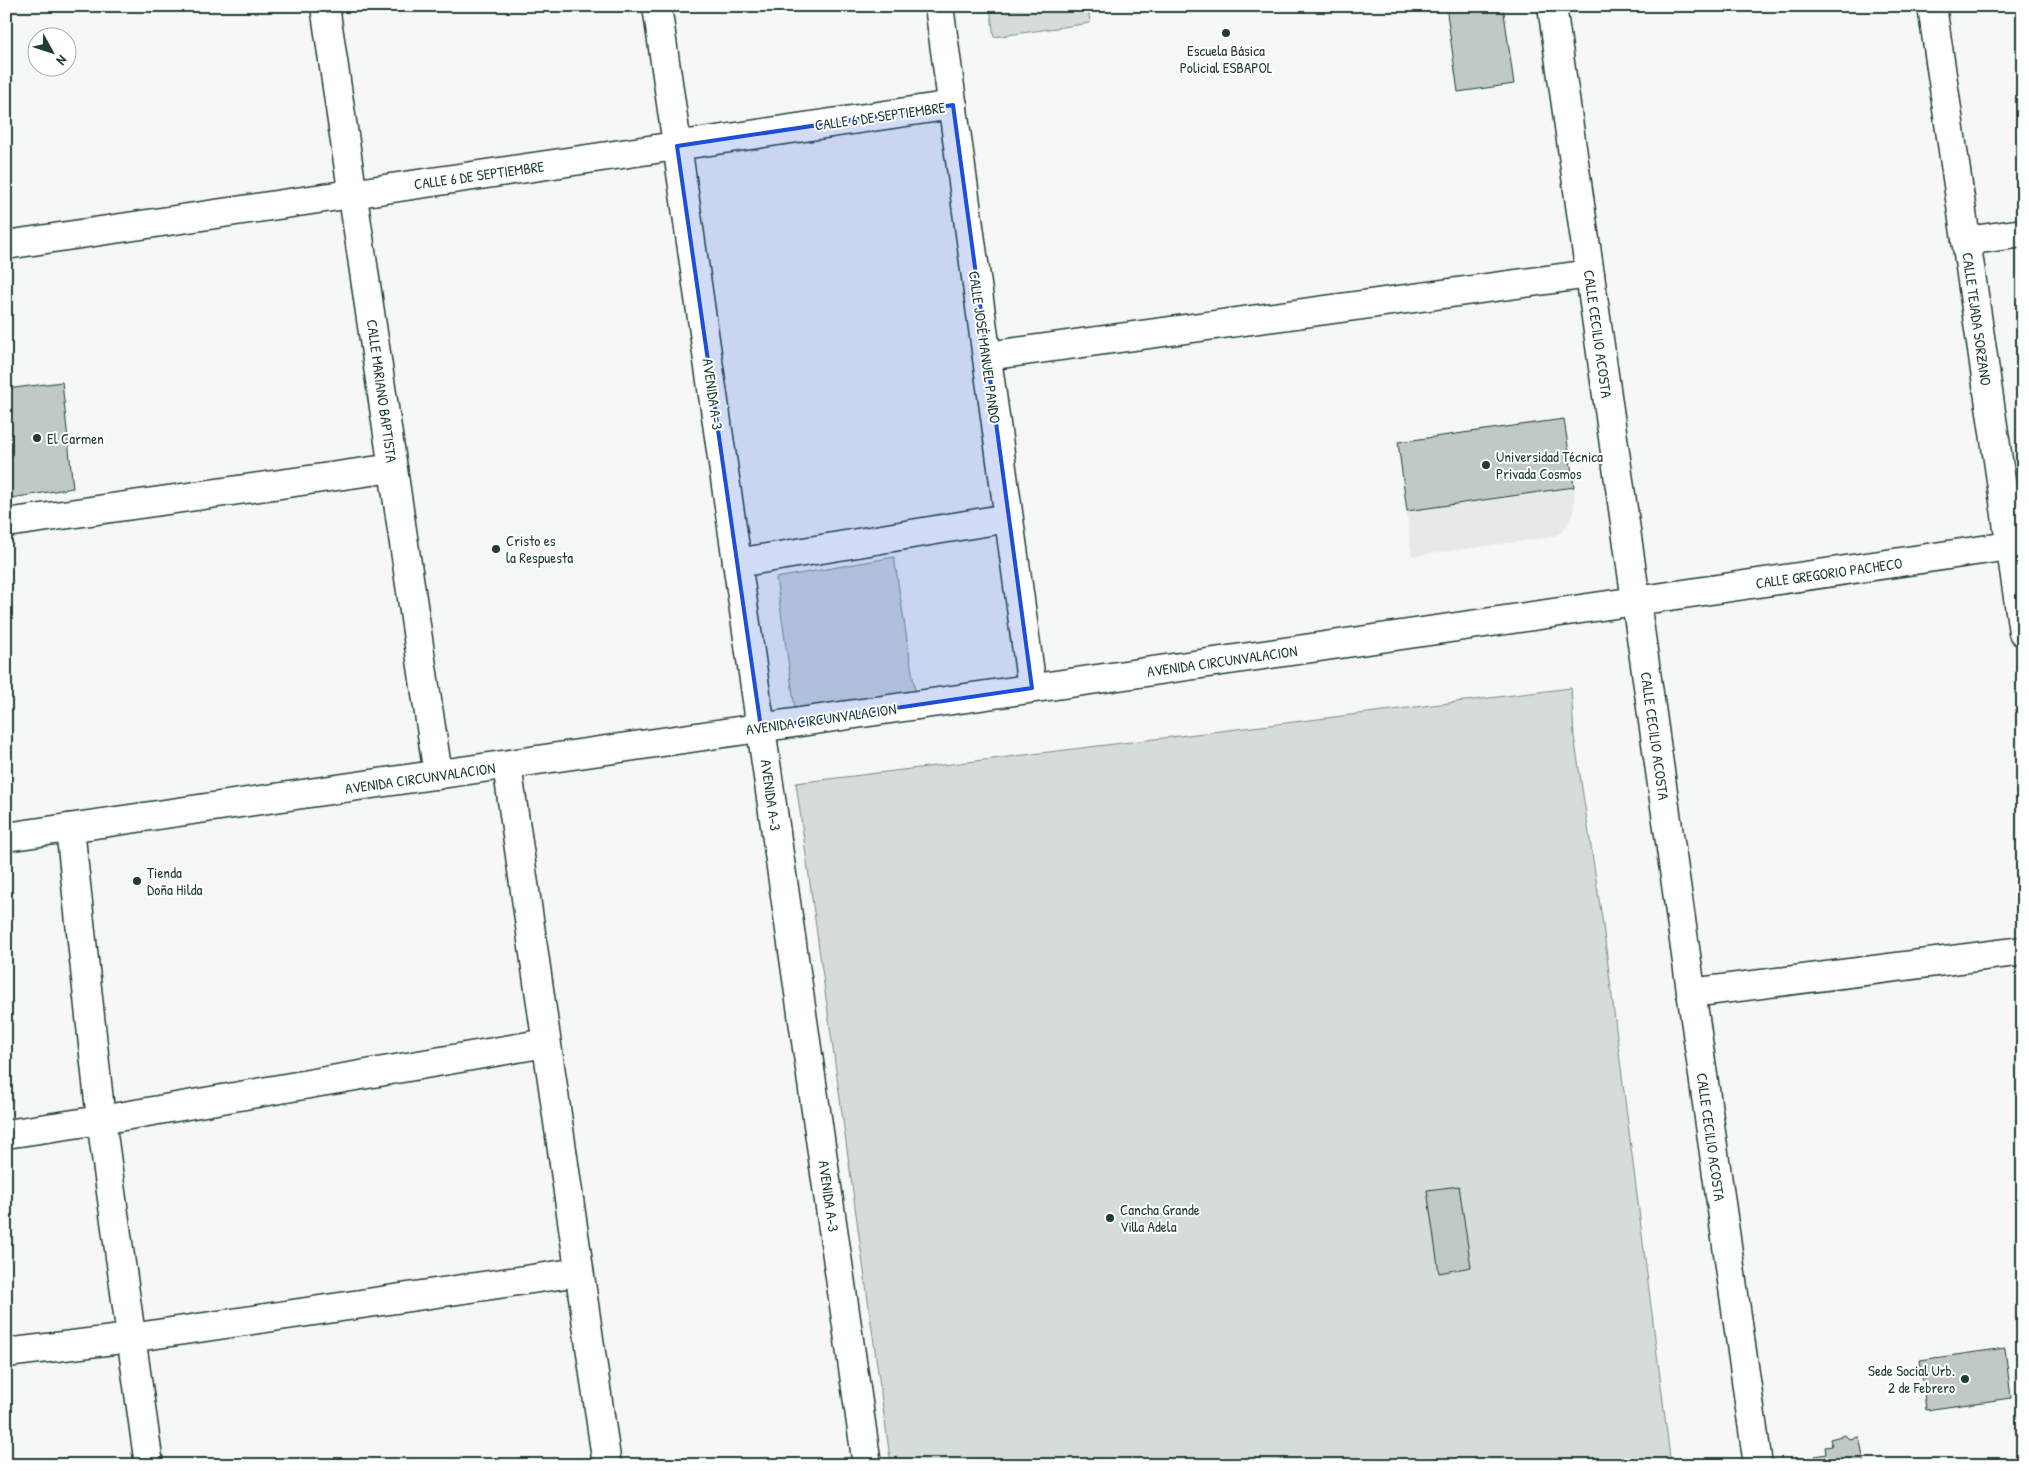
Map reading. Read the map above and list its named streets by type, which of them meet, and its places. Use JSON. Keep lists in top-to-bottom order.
{
  "streets": {
    "street": [
      "CALLE 6 DE SEPTIEMBRE",
      "CALLE TEJADA SORZANO",
      "CALLE CECILIO ACOSTA",
      "CALLE JOSÉ MANUEL PANDO",
      "CALLE MARIANO BAPTISTA",
      "AVENIDA A-3",
      "CALLE GREGORIO PACHECO",
      "AVENIDA CIRCUNVALACION"
    ]
  },
  "crossings": [
    ["CALLE 6 DE SEPTIEMBRE", "CALLE JOSÉ MANUEL PANDO"],
    ["CALLE 6 DE SEPTIEMBRE", "CALLE MARIANO BAPTISTA"],
    ["CALLE 6 DE SEPTIEMBRE", "AVENIDA A-3"],
    ["CALLE TEJADA SORZANO", "CALLE GREGORIO PACHECO"],
    ["CALLE CECILIO ACOSTA", "CALLE GREGORIO PACHECO"],
    ["CALLE CECILIO ACOSTA", "AVENIDA CIRCUNVALACION"],
    ["CALLE JOSÉ MANUEL PANDO", "AVENIDA CIRCUNVALACION"],
    ["CALLE MARIANO BAPTISTA", "AVENIDA CIRCUNVALACION"],
    ["AVENIDA A-3", "AVENIDA CIRCUNVALACION"],
    ["CALLE GREGORIO PACHECO", "AVENIDA CIRCUNVALACION"]
  ],
  "places": [
    "Escuela Básica Policial ESBAPOL",
    "El Carmen",
    "Universidad Técnica Privada Cosmos",
    "Cristo es la Respuesta",
    "Tienda Doña Hilda",
    "Cancha Grande Villa Adela",
    "Sede Social Urb. 2 de Febrero"
  ],
  "north": "bottom right"
}
